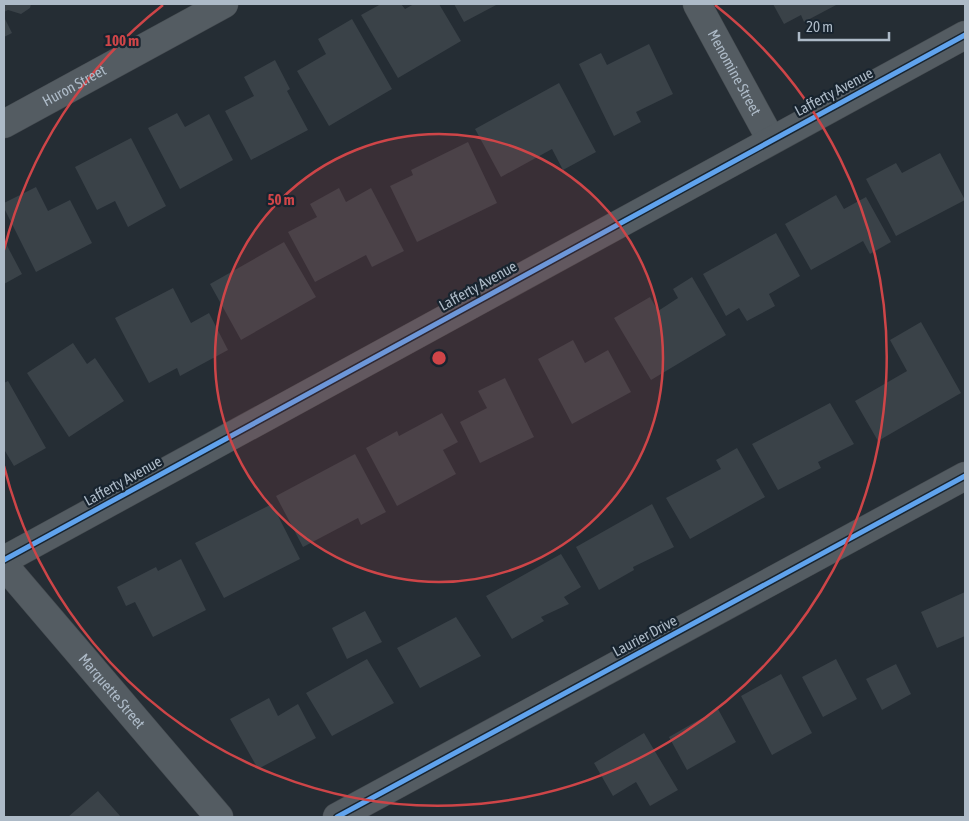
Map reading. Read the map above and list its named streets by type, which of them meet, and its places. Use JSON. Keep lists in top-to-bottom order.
{
  "streets": {
    "street": [
      "Menomine Street",
      "Huron Street",
      "Lafferty Avenue",
      "Laurier Drive",
      "Marquette Street"
    ]
  },
  "crossings": [
    ["Menomine Street", "Lafferty Avenue"]
  ],
  "scale_bar": "20 m",
  "rings": ["100 m", "50 m"]
}
